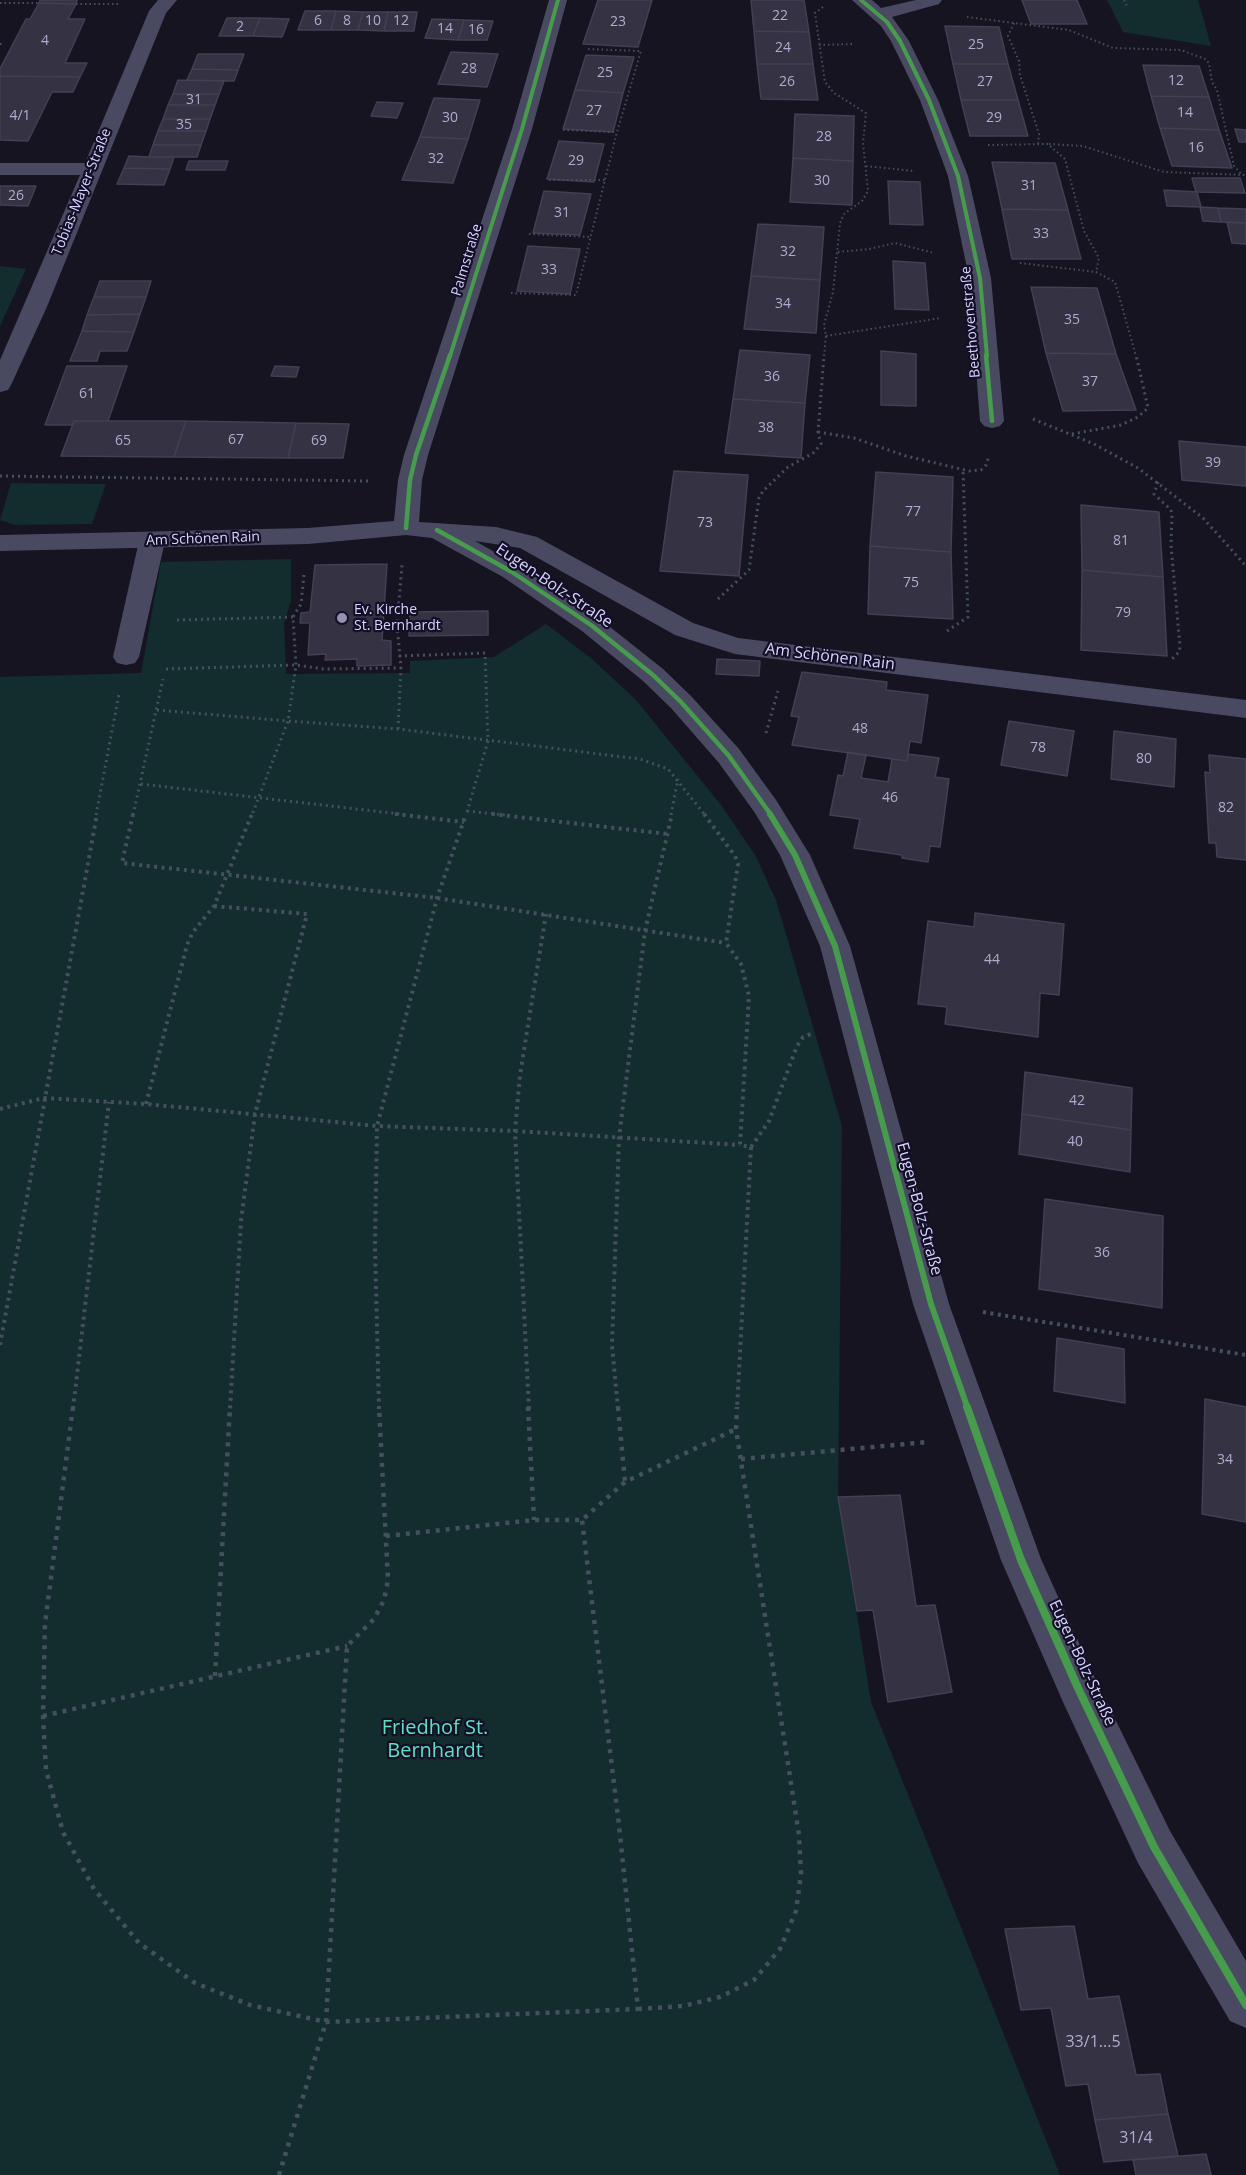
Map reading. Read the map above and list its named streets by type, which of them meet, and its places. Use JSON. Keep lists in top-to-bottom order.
{
  "streets": {
    "street": [
      "Tobias-Mayer-Straße",
      "Palmstraße",
      "Beethovenstraße",
      "Am Schönen Rain",
      "Eugen-Bolz-Straße"
    ]
  },
  "crossings": [
    ["Palmstraße", "Am Schönen Rain"],
    ["Palmstraße", "Eugen-Bolz-Straße"],
    ["Am Schönen Rain", "Eugen-Bolz-Straße"]
  ],
  "parks": ["Friedhof St. Bernhardt"],
  "places": ["Ev. Kirche St. Bernhardt"],
  "house_numbers": [
    "22",
    "6",
    "8",
    "10",
    "12",
    "23",
    "2",
    "14",
    "16",
    "4",
    "25",
    "24",
    "28",
    "25",
    "12",
    "26",
    "27",
    "31",
    "27",
    "14",
    "4/1",
    "30",
    "29",
    "35",
    "28",
    "16",
    "32",
    "29",
    "30",
    "31",
    "26",
    "31",
    "33",
    "32",
    "33",
    "34",
    "35",
    "36",
    "37",
    "61",
    "38",
    "67",
    "65",
    "69",
    "39",
    "77",
    "73",
    "81",
    "75",
    "79",
    "48",
    "78",
    "80",
    "46",
    "82",
    "44",
    "42",
    "40",
    "36",
    "34",
    "33/1...5",
    "31/4"
  ]
}
